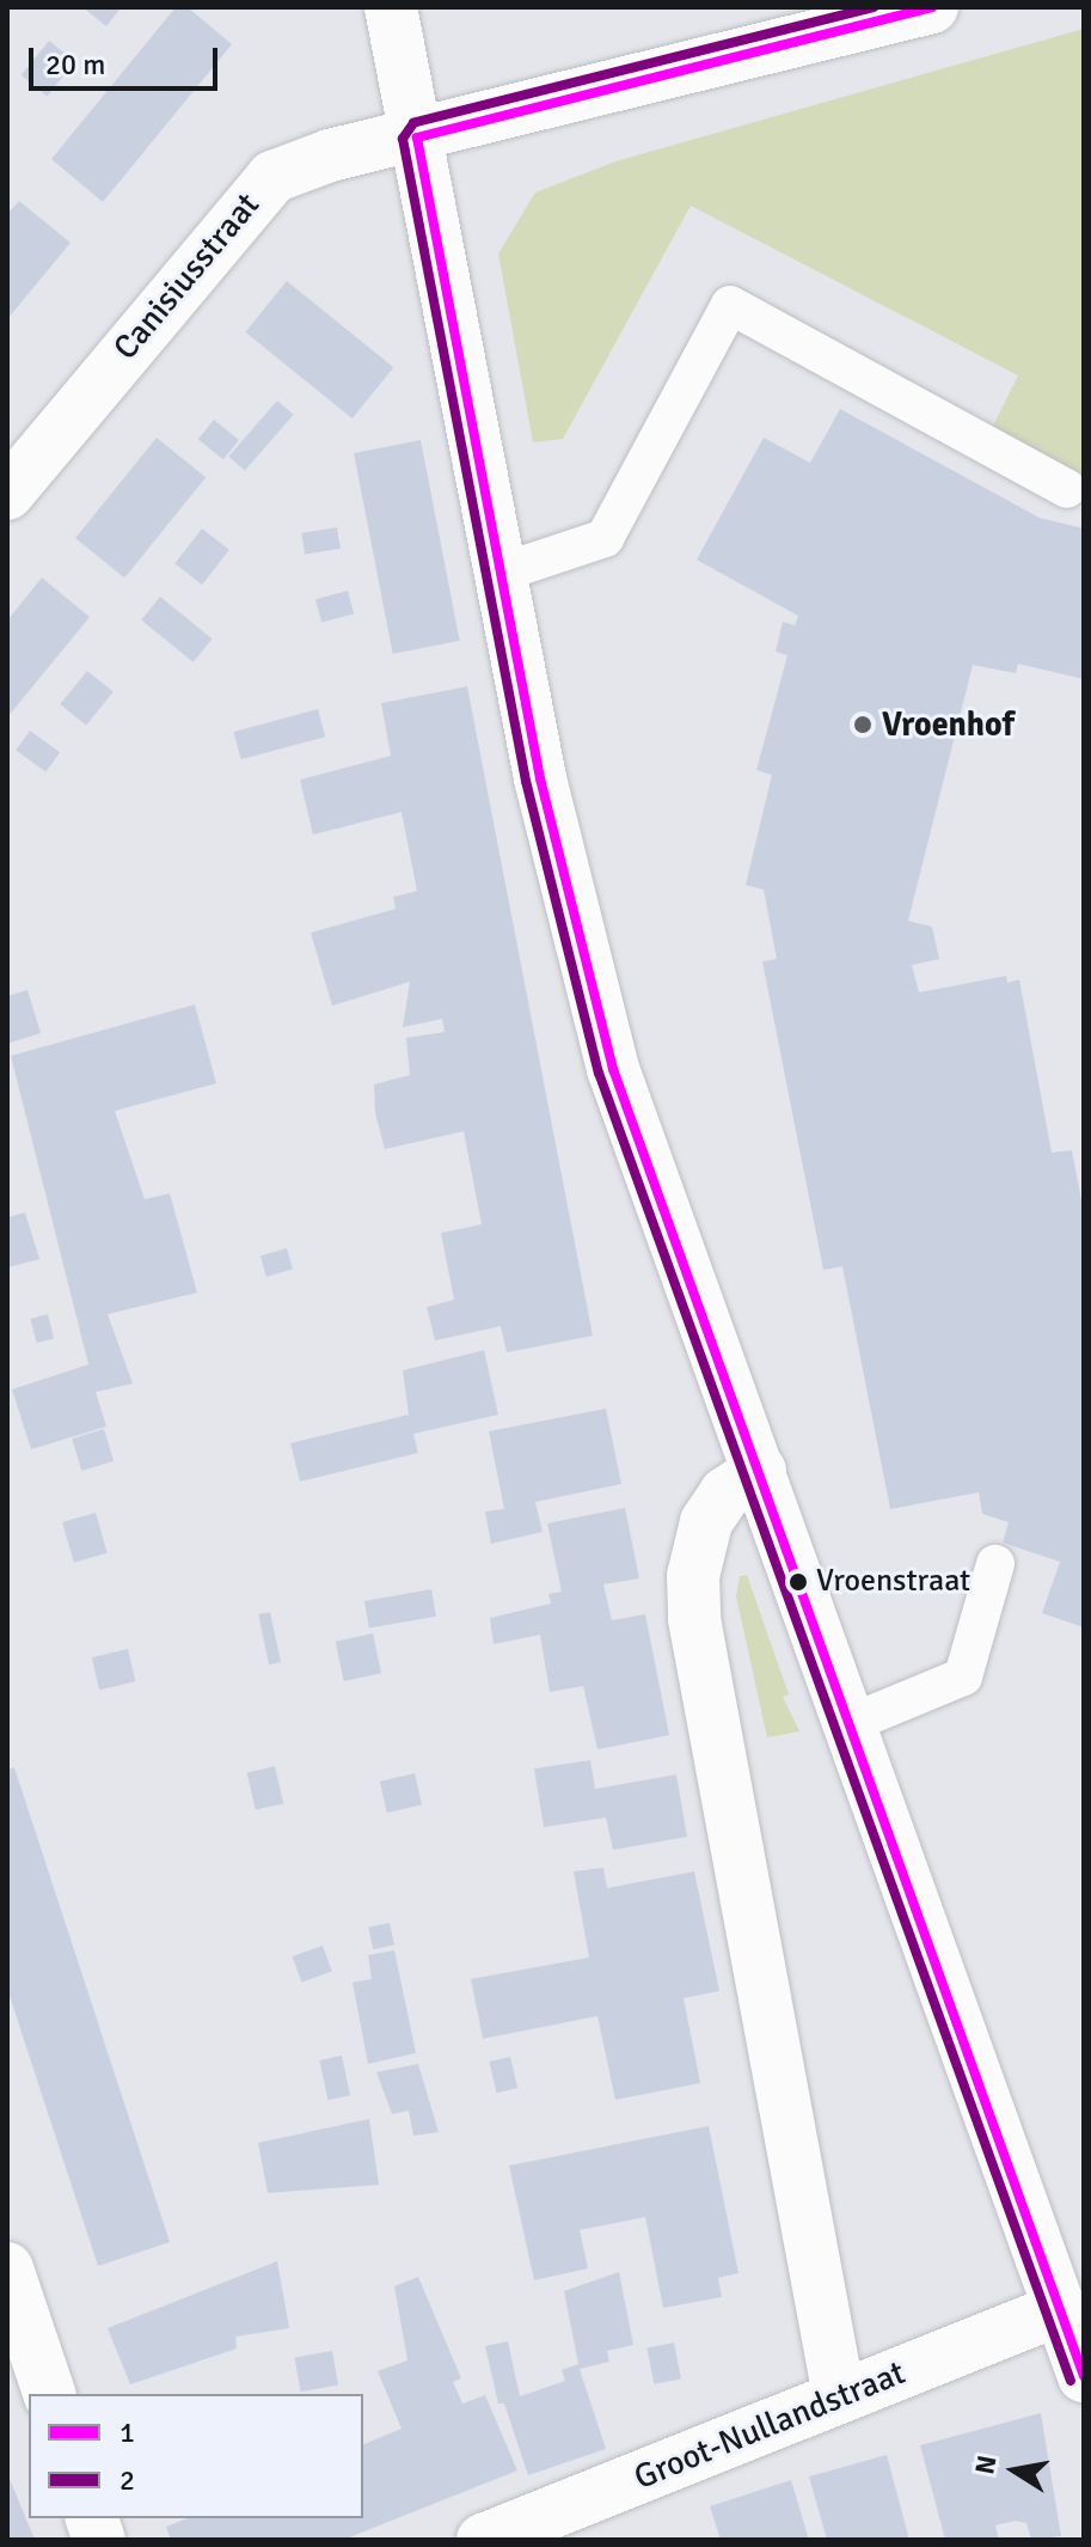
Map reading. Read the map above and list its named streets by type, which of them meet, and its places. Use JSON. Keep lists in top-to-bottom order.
{
  "streets": {
    "street": ["Canisiusstraat", "Groot-Nullandstraat"]
  },
  "places": ["Vroenhof", "Vroenstraat"],
  "lines": ["transit line 1", "transit line 2"],
  "legend": ["1", "2"],
  "scale_bar": "20 m",
  "north": "left"
}
